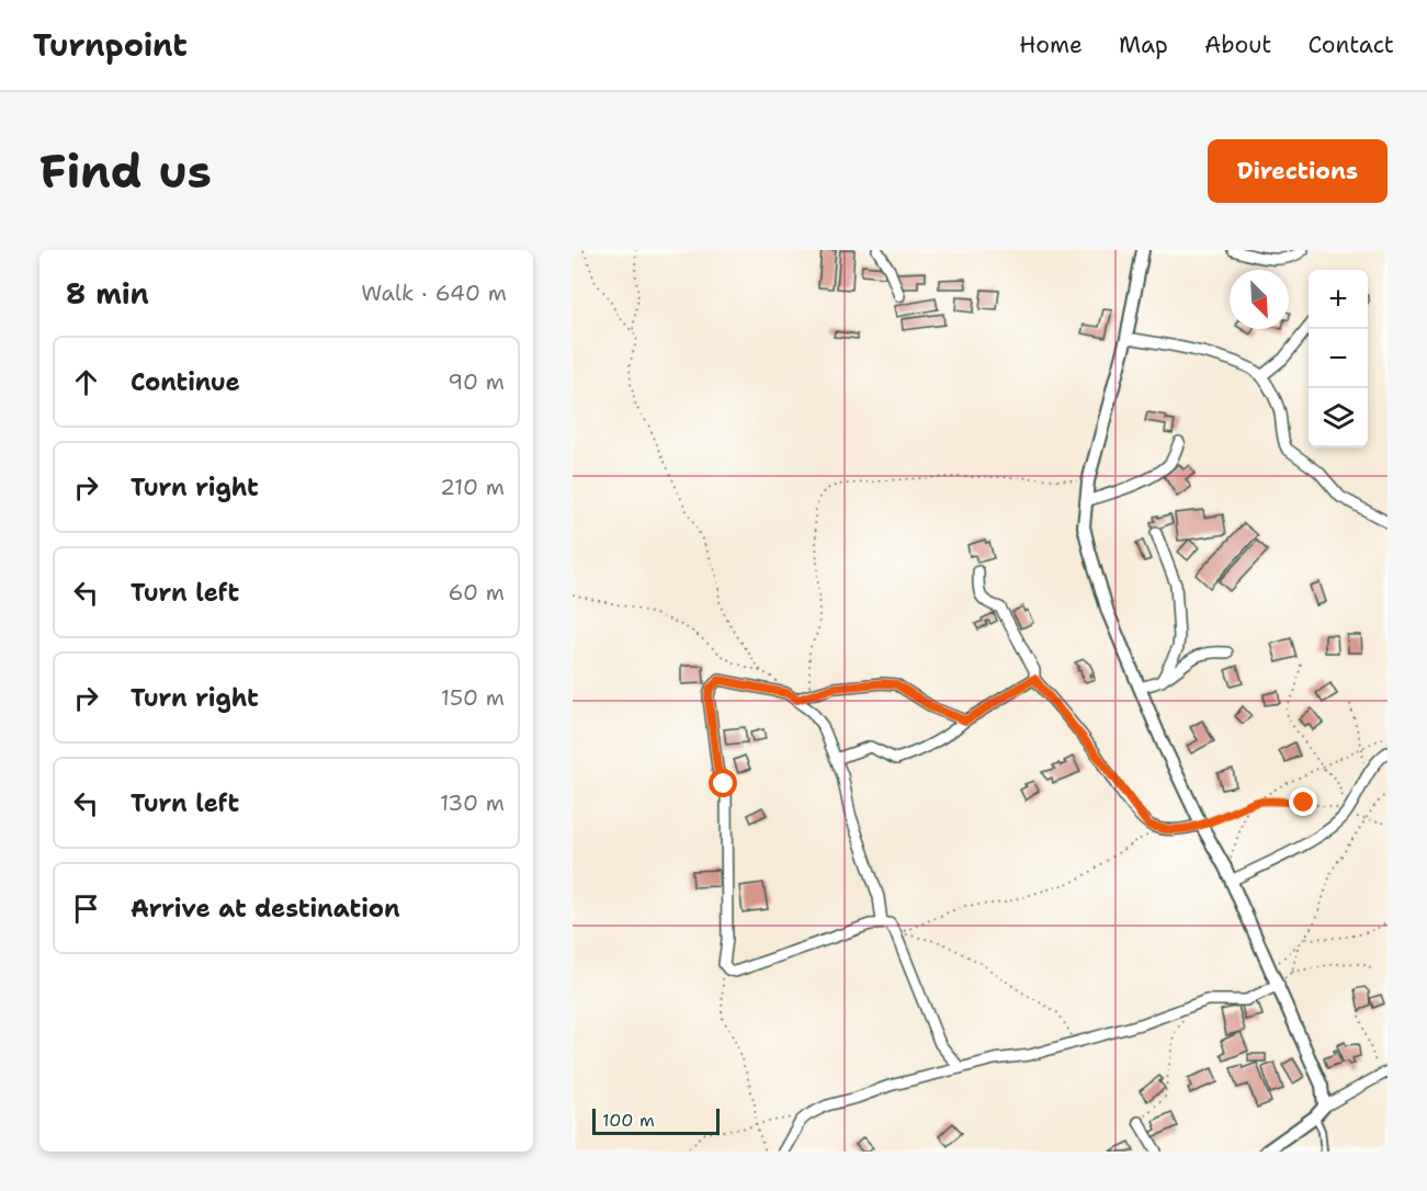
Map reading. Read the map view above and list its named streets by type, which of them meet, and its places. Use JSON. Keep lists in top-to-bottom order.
{
  "scale_bar": "100 m",
  "north": "bottom right",
  "page": {
    "header": "Turnpoint",
    "nav": [
      "Home",
      "Map",
      "About",
      "Contact"
    ],
    "buttons": "Directions",
    "title": "Find us",
    "heading": ["8 min", "Walk · 640 m"],
    "map_buttons": ["+", "−"],
    "list": [
      ["Continue", "90 m"],
      ["Turn right", "210 m"],
      ["Turn left", "60 m"],
      ["Turn right", "150 m"],
      ["Turn left", "130 m"],
      "Arrive at destination"
    ],
    "scale": "100 m"
  }
}
